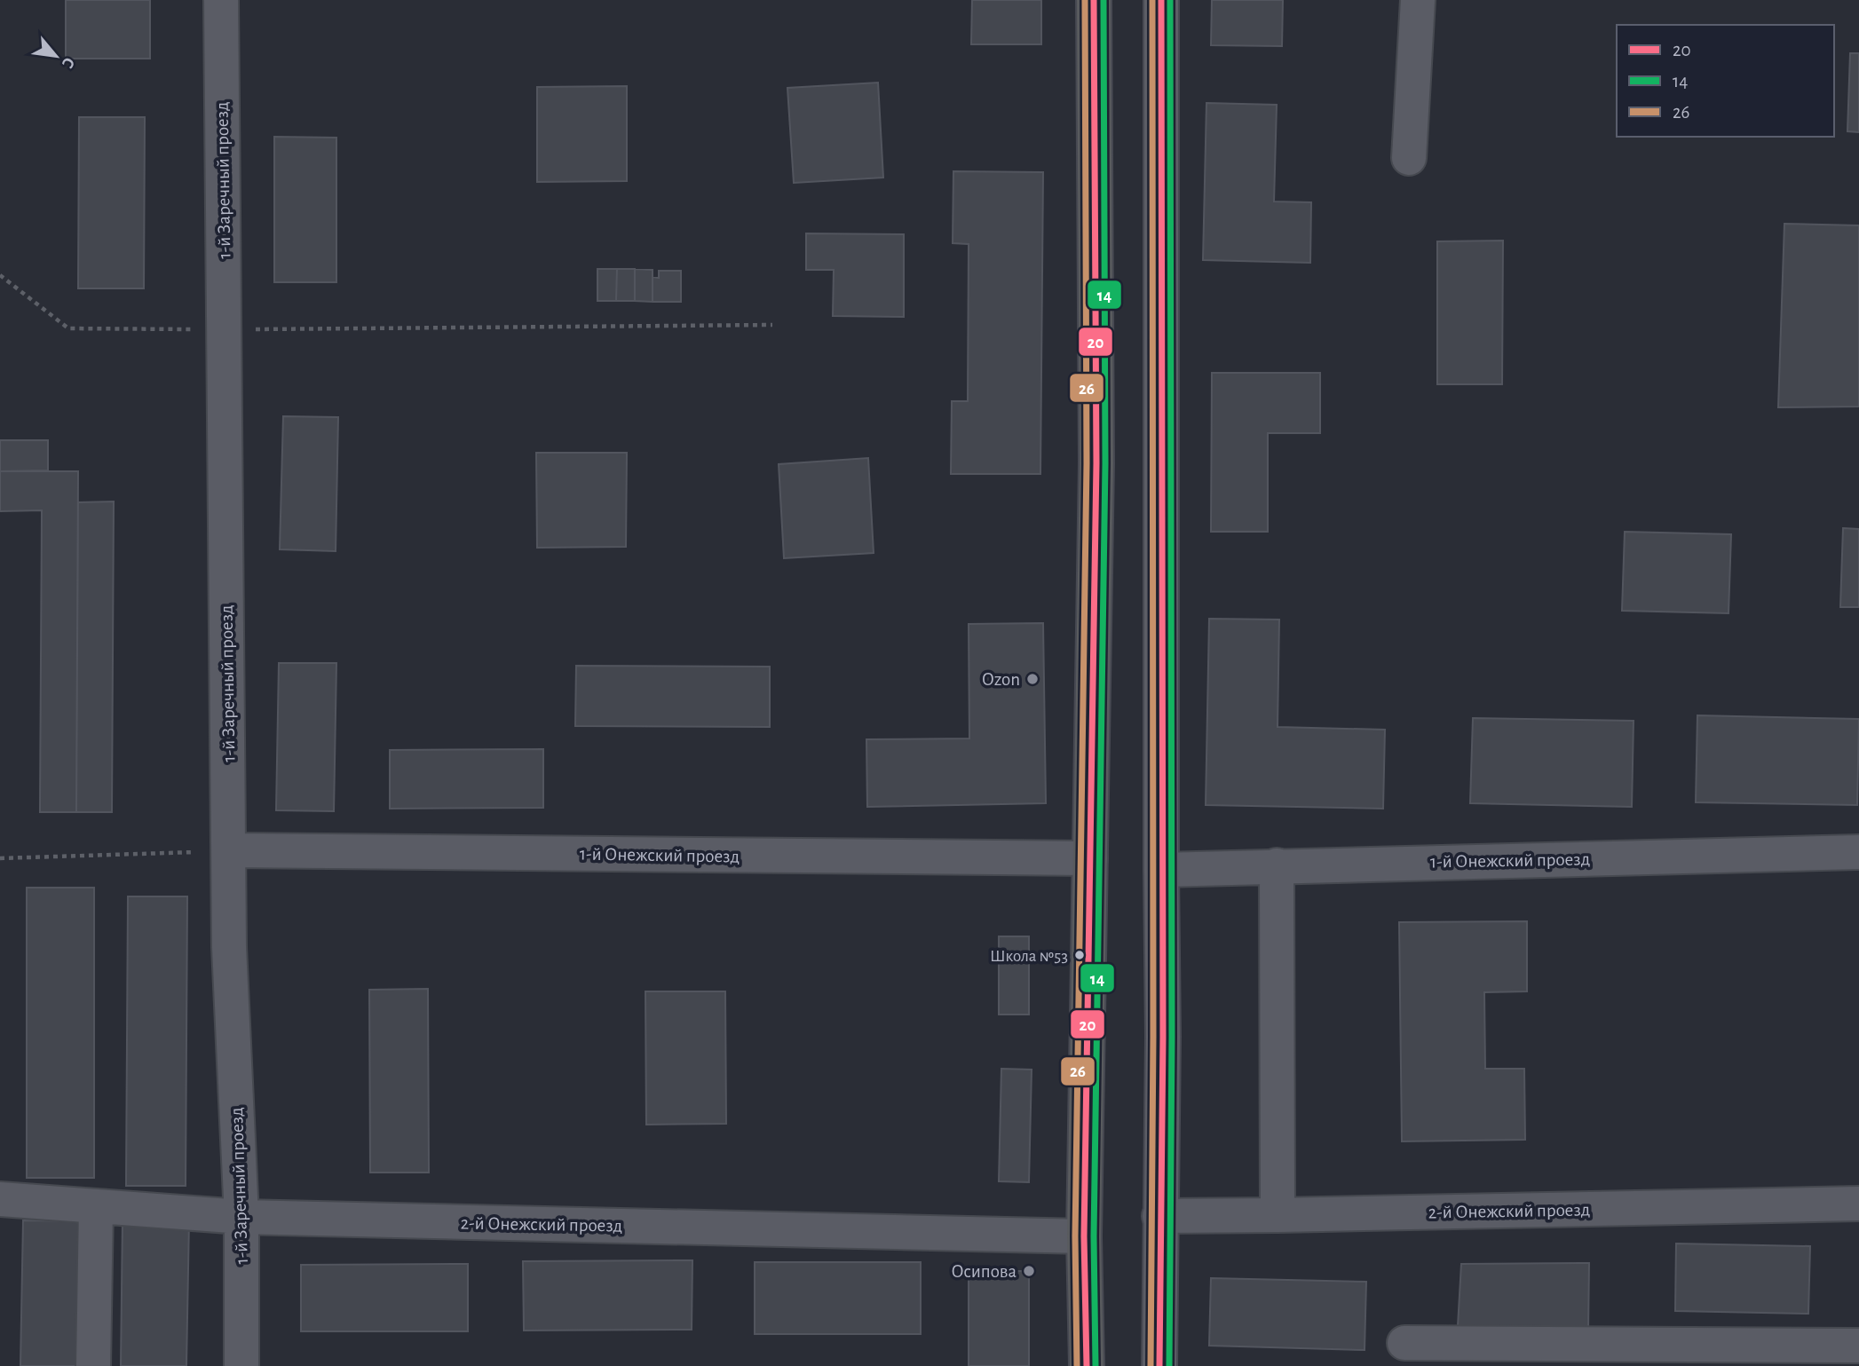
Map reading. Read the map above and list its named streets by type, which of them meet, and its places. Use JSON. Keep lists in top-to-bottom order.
{
  "streets": {
    "street": ["1-й Заречный проезд", "1-й Онежский проезд", "2-й Онежский проезд"]
  },
  "crossings": [
    ["1-й Заречный проезд", "1-й Онежский проезд"],
    ["1-й Заречный проезд", "2-й Онежский проезд"]
  ],
  "places": ["Ozon", "Школа №53", "Осипова"],
  "lines": ["transit line 20", "transit line 14", "transit line 26"],
  "legend": ["20", "14", "26"],
  "north": "bottom right"
}
